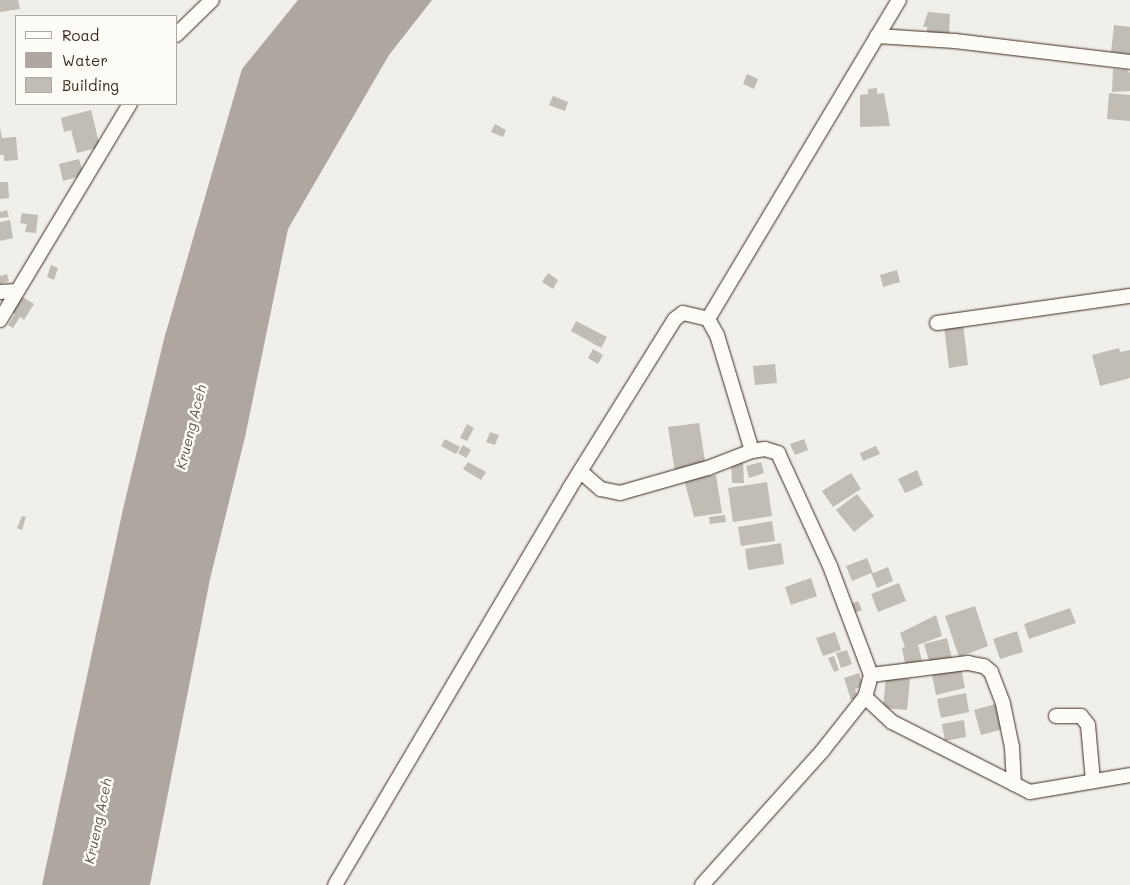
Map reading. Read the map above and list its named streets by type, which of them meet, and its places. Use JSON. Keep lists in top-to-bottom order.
{
  "water": ["Krueng Aceh"],
  "legend": ["Road", "Water", "Building"]
}
